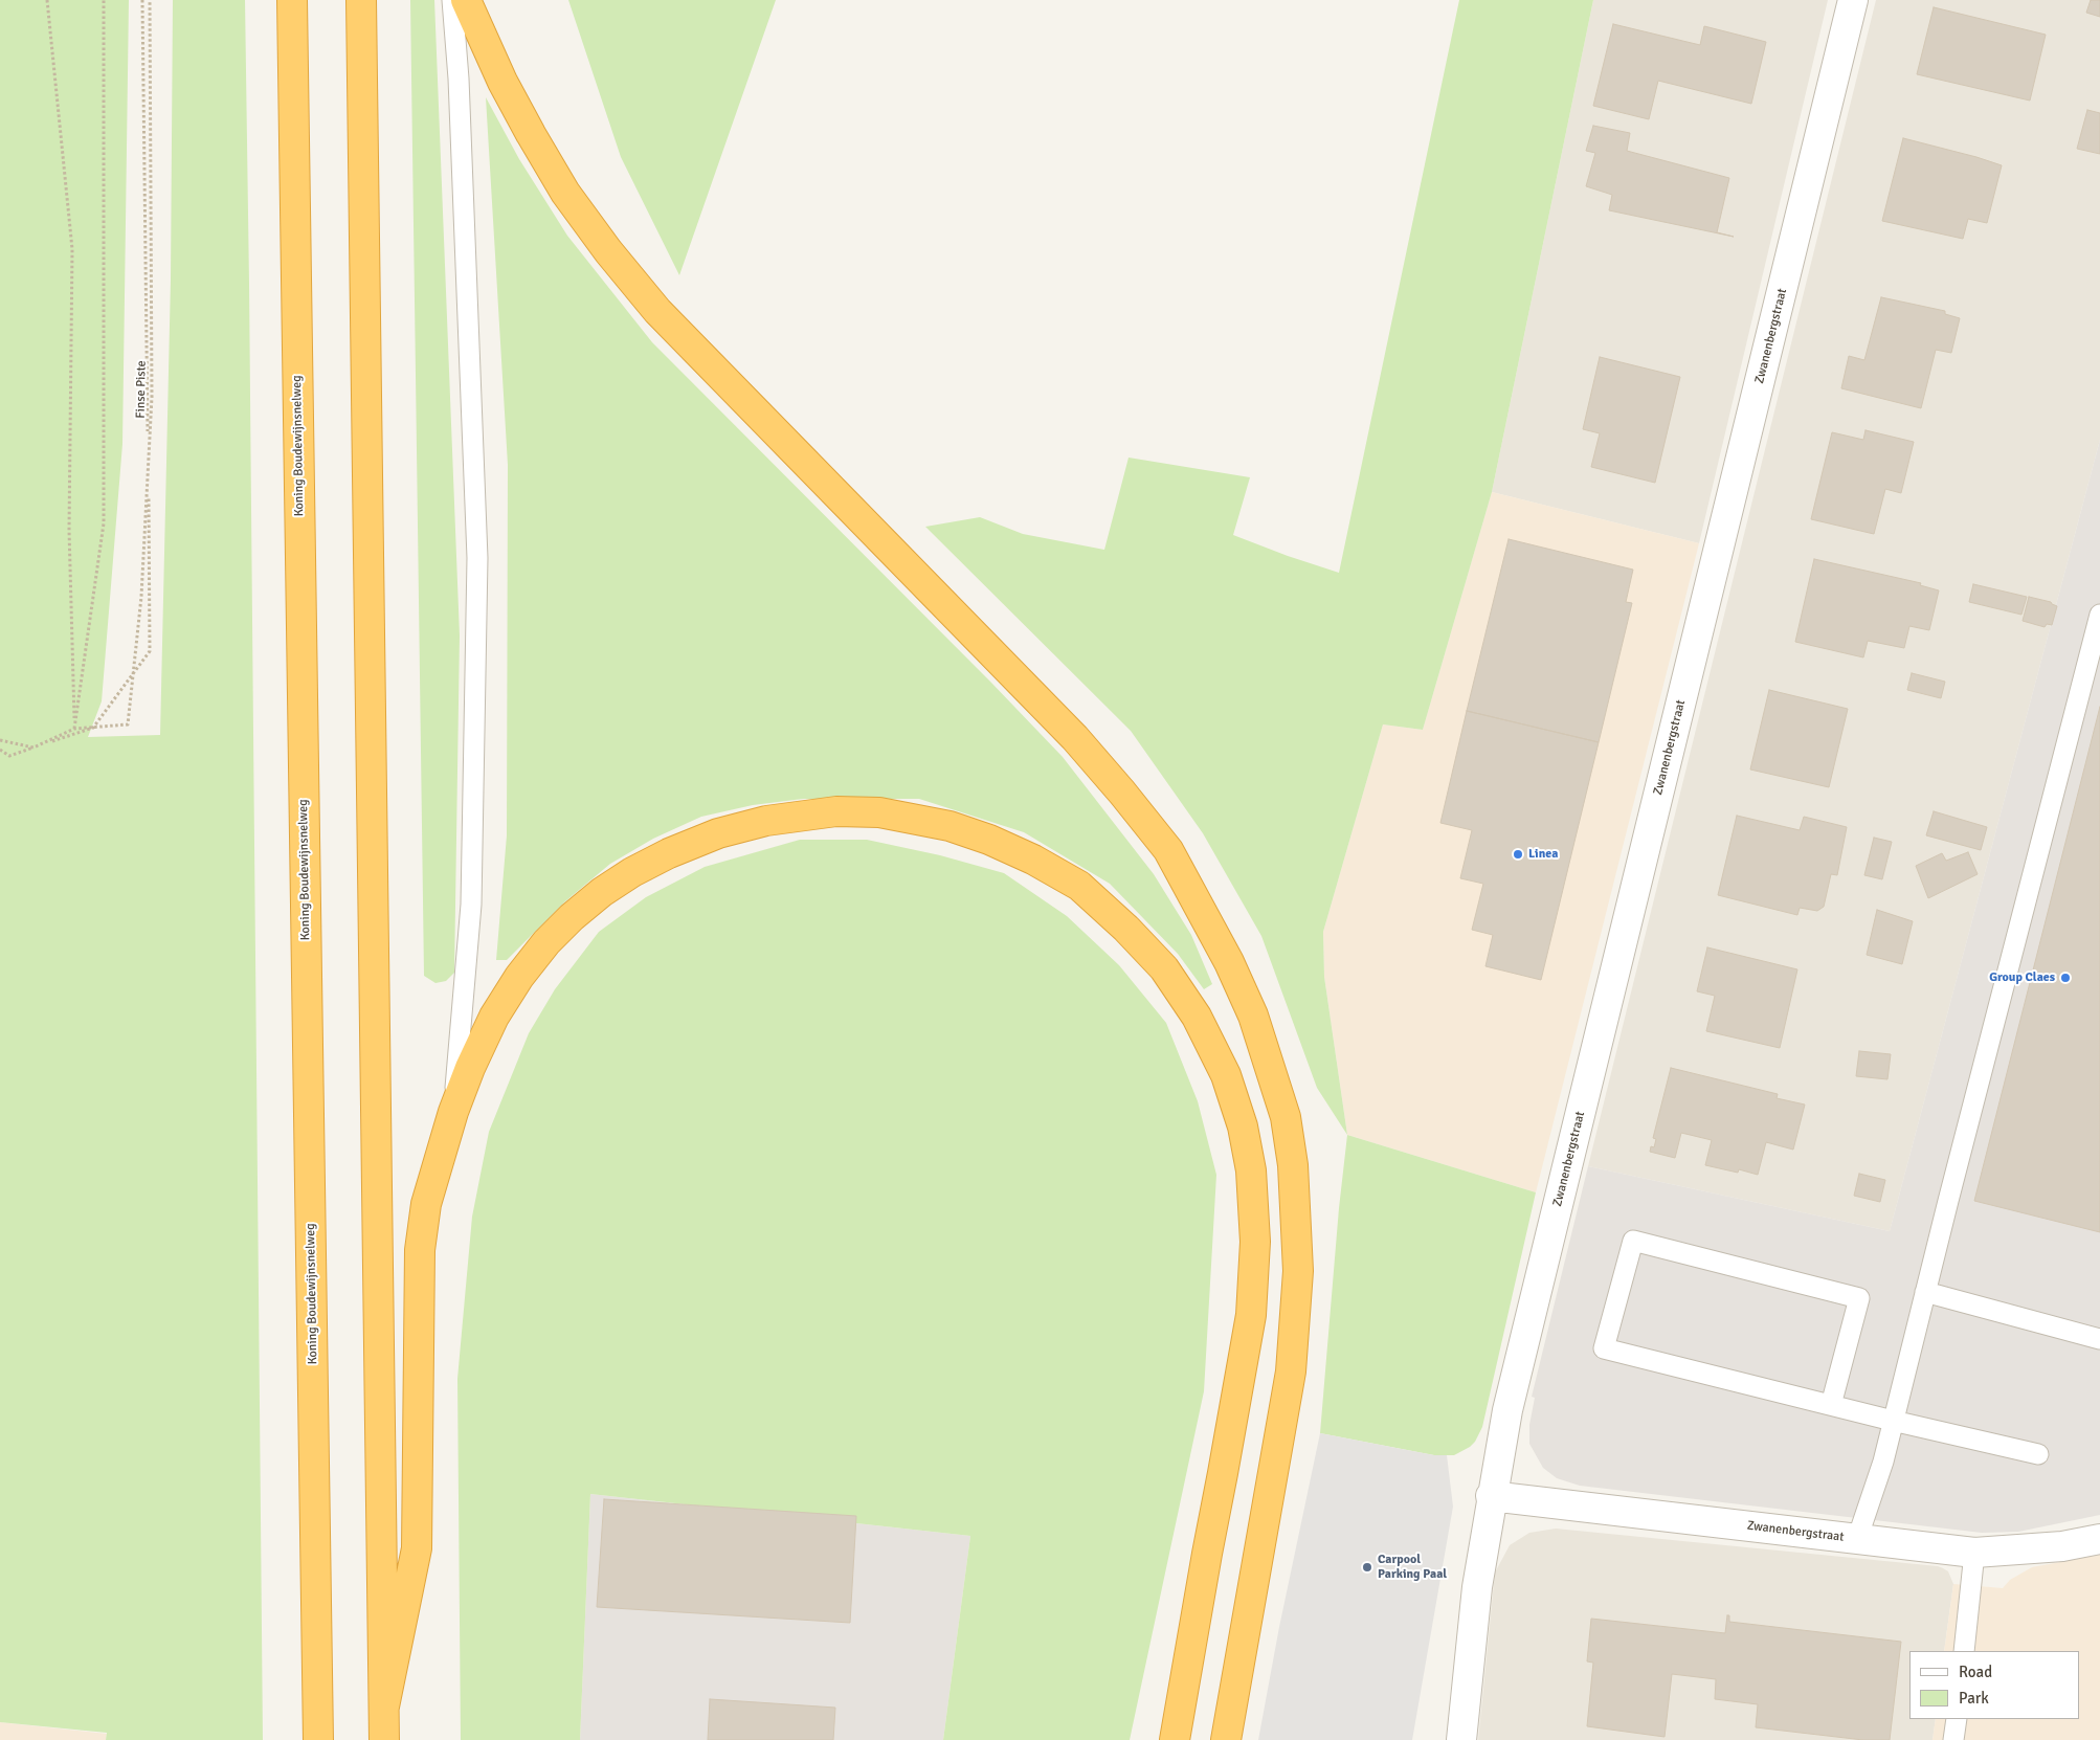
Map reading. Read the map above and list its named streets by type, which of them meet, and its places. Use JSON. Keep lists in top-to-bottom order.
{
  "streets": {
    "highway": ["Koning Boudewijnsnelweg"],
    "street": ["Zwanenbergstraat"],
    "path": ["Finse Piste"]
  },
  "places": ["Linea", "Group Claes", "Carpool Parking Paal"],
  "legend": ["Road", "Park"]
}
